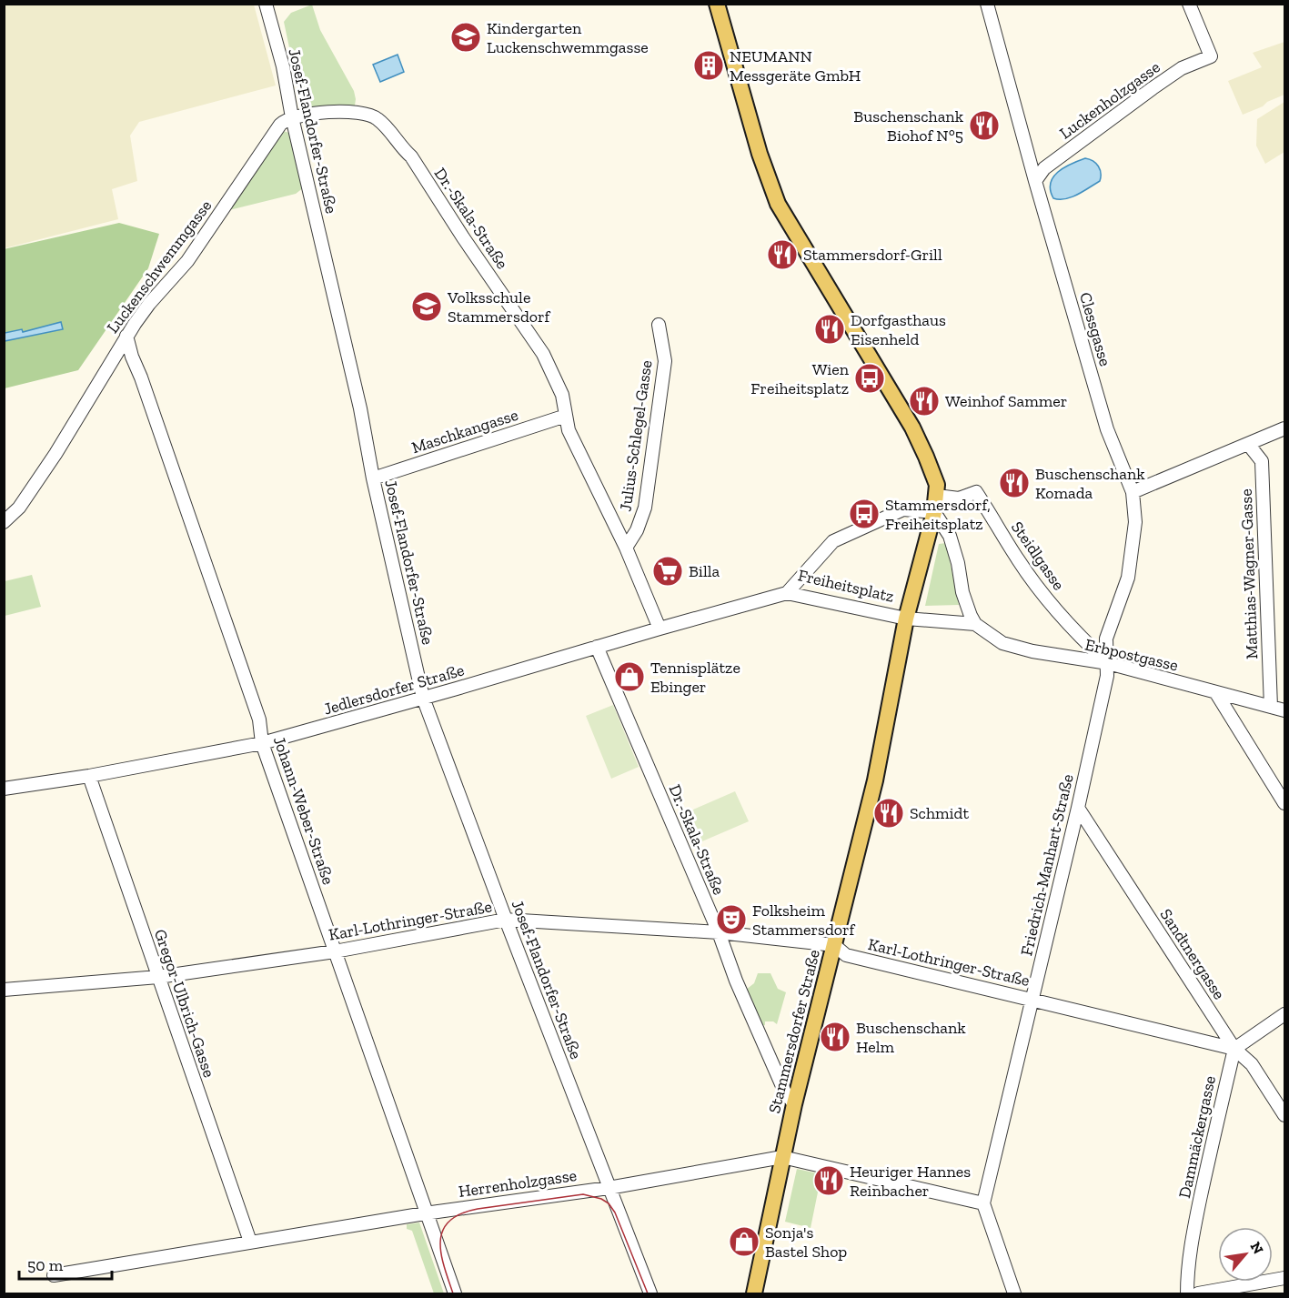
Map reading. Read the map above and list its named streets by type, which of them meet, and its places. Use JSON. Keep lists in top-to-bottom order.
{
  "streets": {
    "main road": ["Freiheitsplatz", "Stammersdorfer Straße"],
    "street": [
      "Luckenholzgasse",
      "Josef-Flandorfer-Straße",
      "Dr.-Skala-Straße",
      "Luckenschwemmgasse",
      "Clessgasse",
      "Maschkangasse",
      "Julius-Schlegel-Gasse",
      "Steidlgasse",
      "Matthias-Wagner-Gasse",
      "Erbpostgasse",
      "Jedlersdorfer Straße",
      "Johann-Weber-Straße",
      "Friedrich-Manhart-Straße",
      "Karl-Lothringer-Straße",
      "Sandtnergasse",
      "Gregor-Ulbrich-Gasse",
      "Dammäckergasse",
      "Herrenholzgasse"
    ]
  },
  "crossings": [
    ["Luckenholzgasse", "Clessgasse"],
    ["Josef-Flandorfer-Straße", "Dr.-Skala-Straße"],
    ["Josef-Flandorfer-Straße", "Luckenschwemmgasse"],
    ["Josef-Flandorfer-Straße", "Maschkangasse"],
    ["Josef-Flandorfer-Straße", "Jedlersdorfer Straße"],
    ["Josef-Flandorfer-Straße", "Karl-Lothringer-Straße"],
    ["Josef-Flandorfer-Straße", "Herrenholzgasse"],
    ["Dr.-Skala-Straße", "Luckenschwemmgasse"],
    ["Dr.-Skala-Straße", "Maschkangasse"],
    ["Dr.-Skala-Straße", "Julius-Schlegel-Gasse"],
    ["Dr.-Skala-Straße", "Jedlersdorfer Straße"],
    ["Dr.-Skala-Straße", "Karl-Lothringer-Straße"],
    ["Dr.-Skala-Straße", "Stammersdorfer Straße"],
    ["Luckenschwemmgasse", "Johann-Weber-Straße"],
    ["Clessgasse", "Steidlgasse"],
    ["Clessgasse", "Erbpostgasse"],
    ["Clessgasse", "Friedrich-Manhart-Straße"],
    ["Steidlgasse", "Erbpostgasse"],
    ["Steidlgasse", "Friedrich-Manhart-Straße"],
    ["Matthias-Wagner-Gasse", "Erbpostgasse"],
    ["Freiheitsplatz", "Erbpostgasse"],
    ["Freiheitsplatz", "Jedlersdorfer Straße"],
    ["Freiheitsplatz", "Stammersdorfer Straße"],
    ["Erbpostgasse", "Friedrich-Manhart-Straße"],
    ["Jedlersdorfer Straße", "Johann-Weber-Straße"],
    ["Jedlersdorfer Straße", "Gregor-Ulbrich-Gasse"],
    ["Johann-Weber-Straße", "Karl-Lothringer-Straße"],
    ["Johann-Weber-Straße", "Herrenholzgasse"],
    ["Friedrich-Manhart-Straße", "Karl-Lothringer-Straße"],
    ["Friedrich-Manhart-Straße", "Sandtnergasse"],
    ["Friedrich-Manhart-Straße", "Herrenholzgasse"],
    ["Karl-Lothringer-Straße", "Sandtnergasse"],
    ["Karl-Lothringer-Straße", "Gregor-Ulbrich-Gasse"],
    ["Karl-Lothringer-Straße", "Stammersdorfer Straße"],
    ["Karl-Lothringer-Straße", "Dammäckergasse"],
    ["Sandtnergasse", "Dammäckergasse"],
    ["Gregor-Ulbrich-Gasse", "Herrenholzgasse"],
    ["Stammersdorfer Straße", "Herrenholzgasse"]
  ],
  "places": {
    "school or university": ["Kindergarten Luckenschwemmgasse", "Volksschule Stammersdorf"],
    "building": ["NEUMANN Messgeräte GmbH"],
    "restaurant": [
      "Buschenschank Biohof N°5",
      "Stammersdorf-Grill",
      "Dorfgasthaus Eisenheld",
      "Weinhof Sammer",
      "Buschenschank Komada",
      "Schmidt",
      "Buschenschank Helm",
      "Heuriger Hannes Reinbacher"
    ],
    "bus stop": ["Wien Freiheitsplatz", "Stammersdorf, Freiheitsplatz"],
    "supermarket": ["Billa"],
    "shop": ["Tennisplätze Ebinger", "Sonja's Bastel Shop"],
    "theatre": ["Folksheim Stammersdorf"]
  },
  "scale_bar": "50 m",
  "north": "top right"
}
